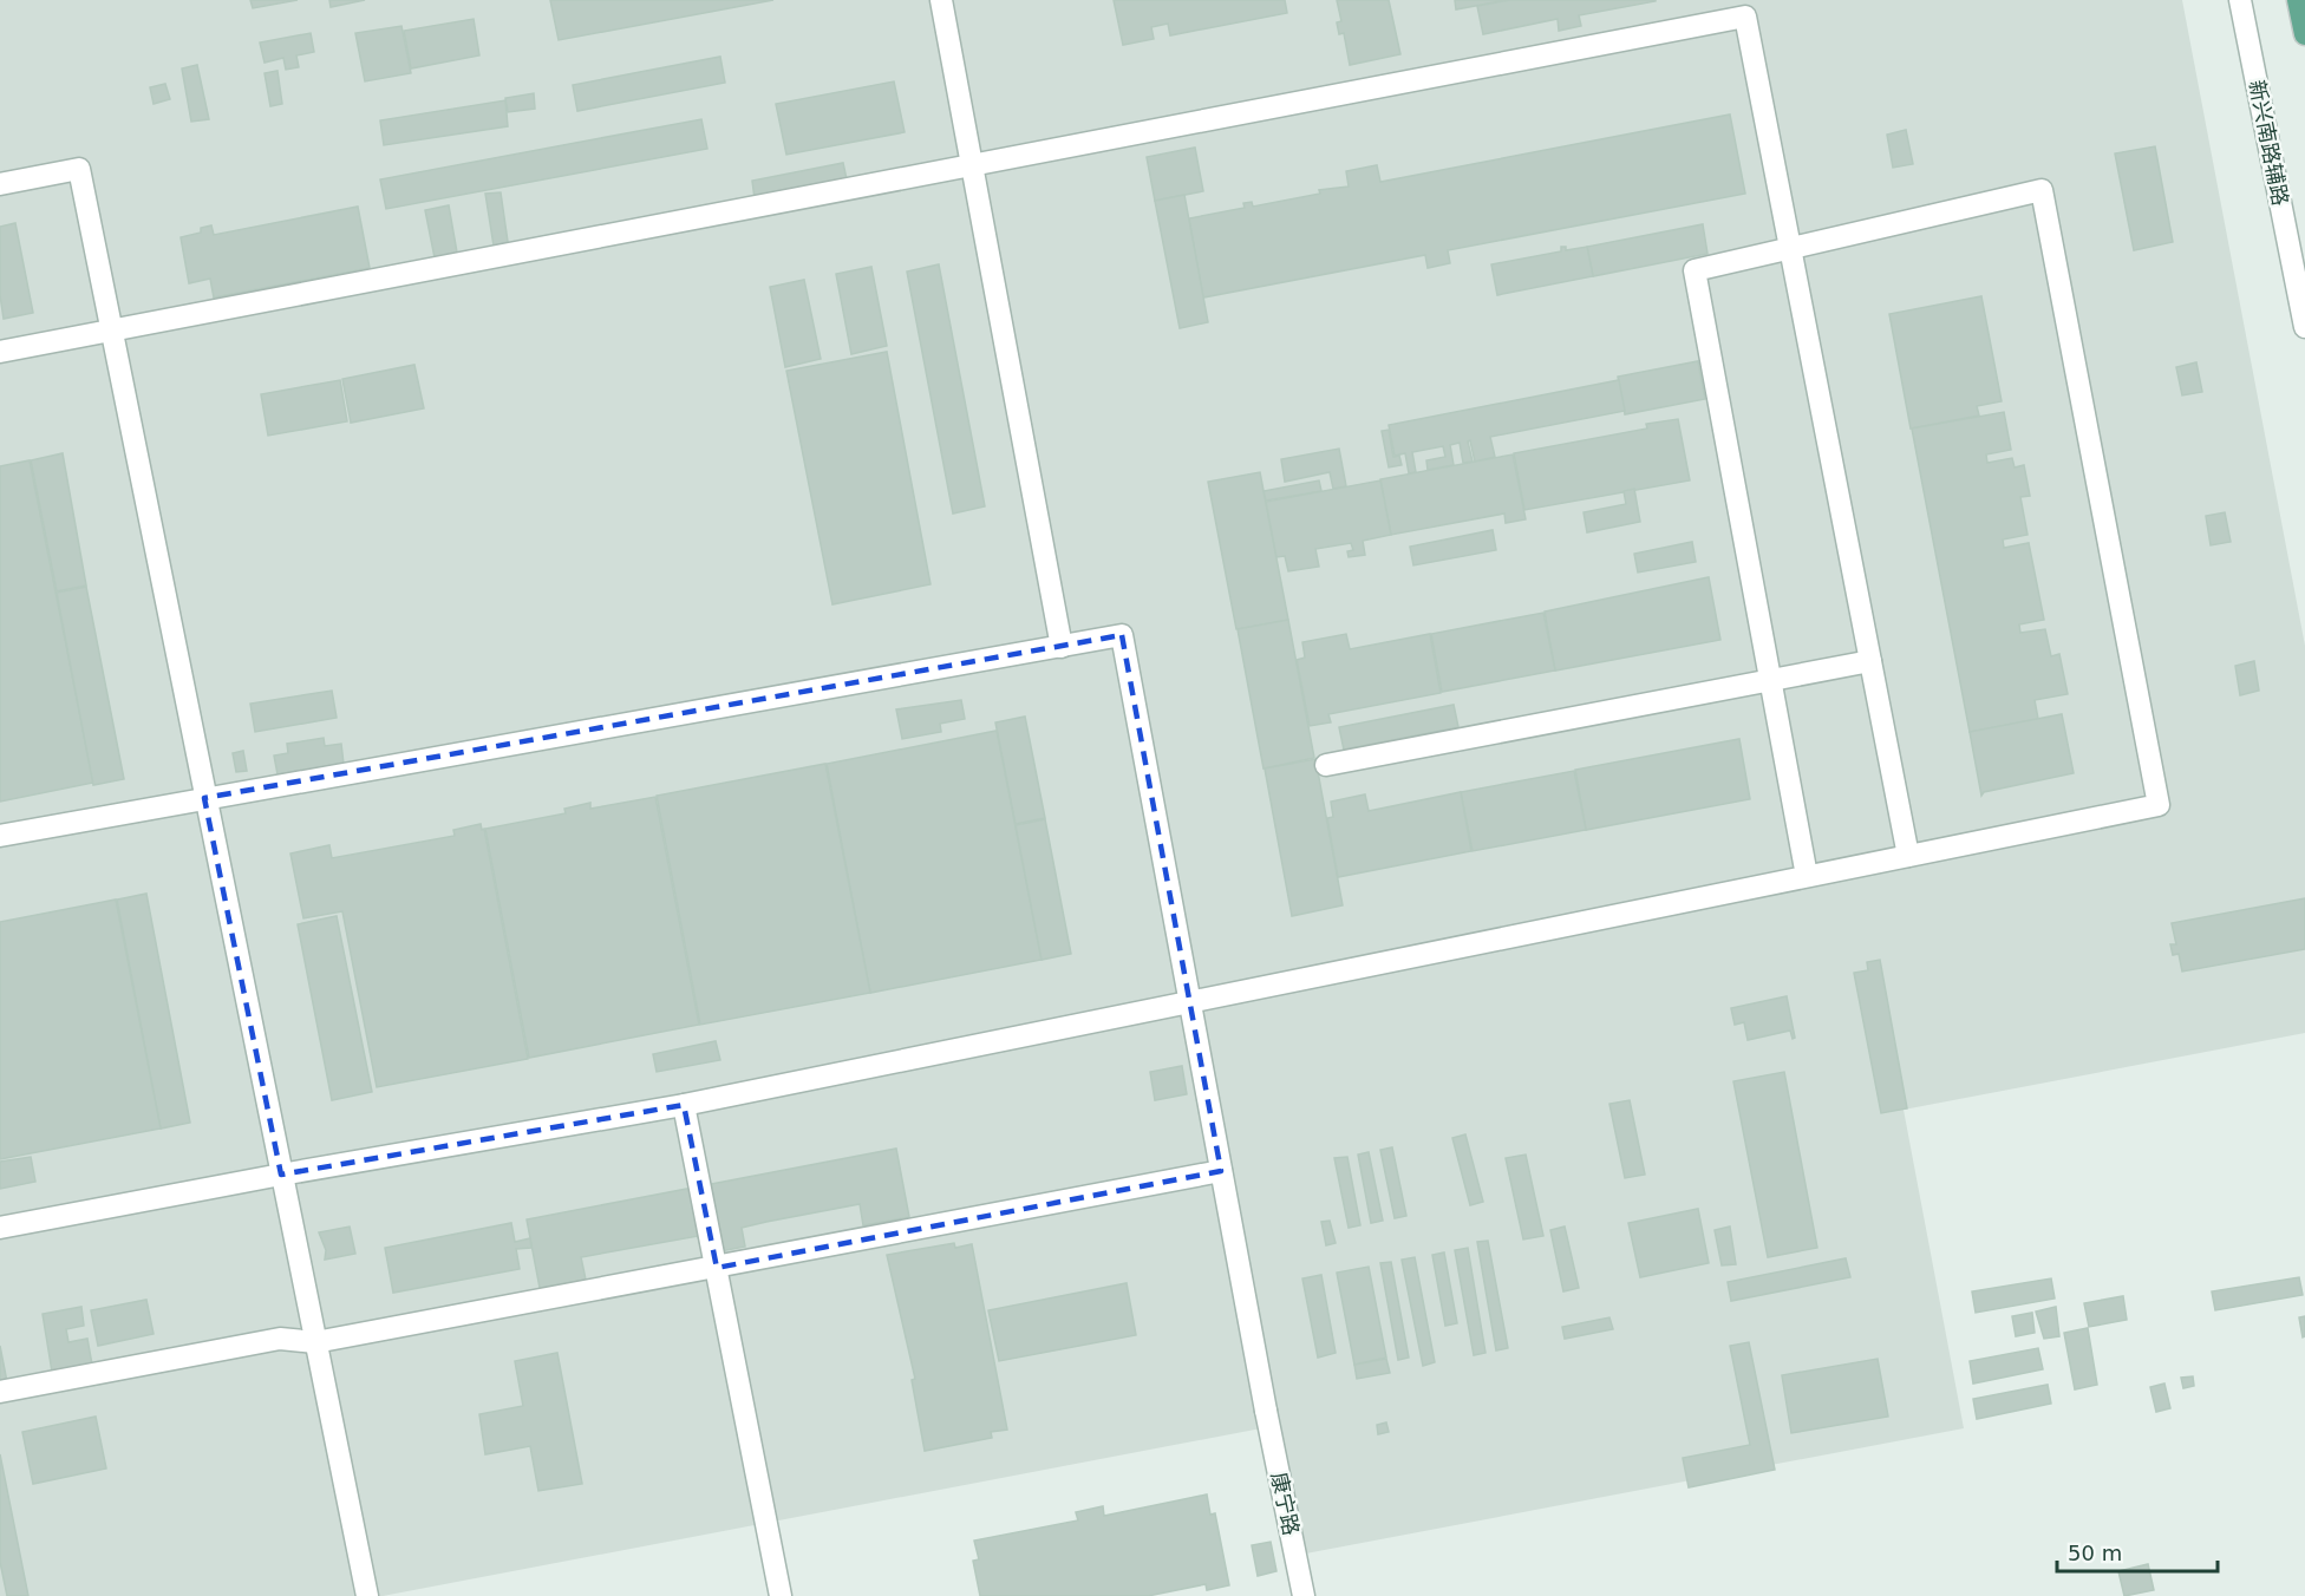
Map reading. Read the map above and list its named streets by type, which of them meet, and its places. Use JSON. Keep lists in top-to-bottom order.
{
  "streets": {
    "street": ["新兴南路辅路", "康宁路"]
  },
  "scale_bar": "50 m"
}
